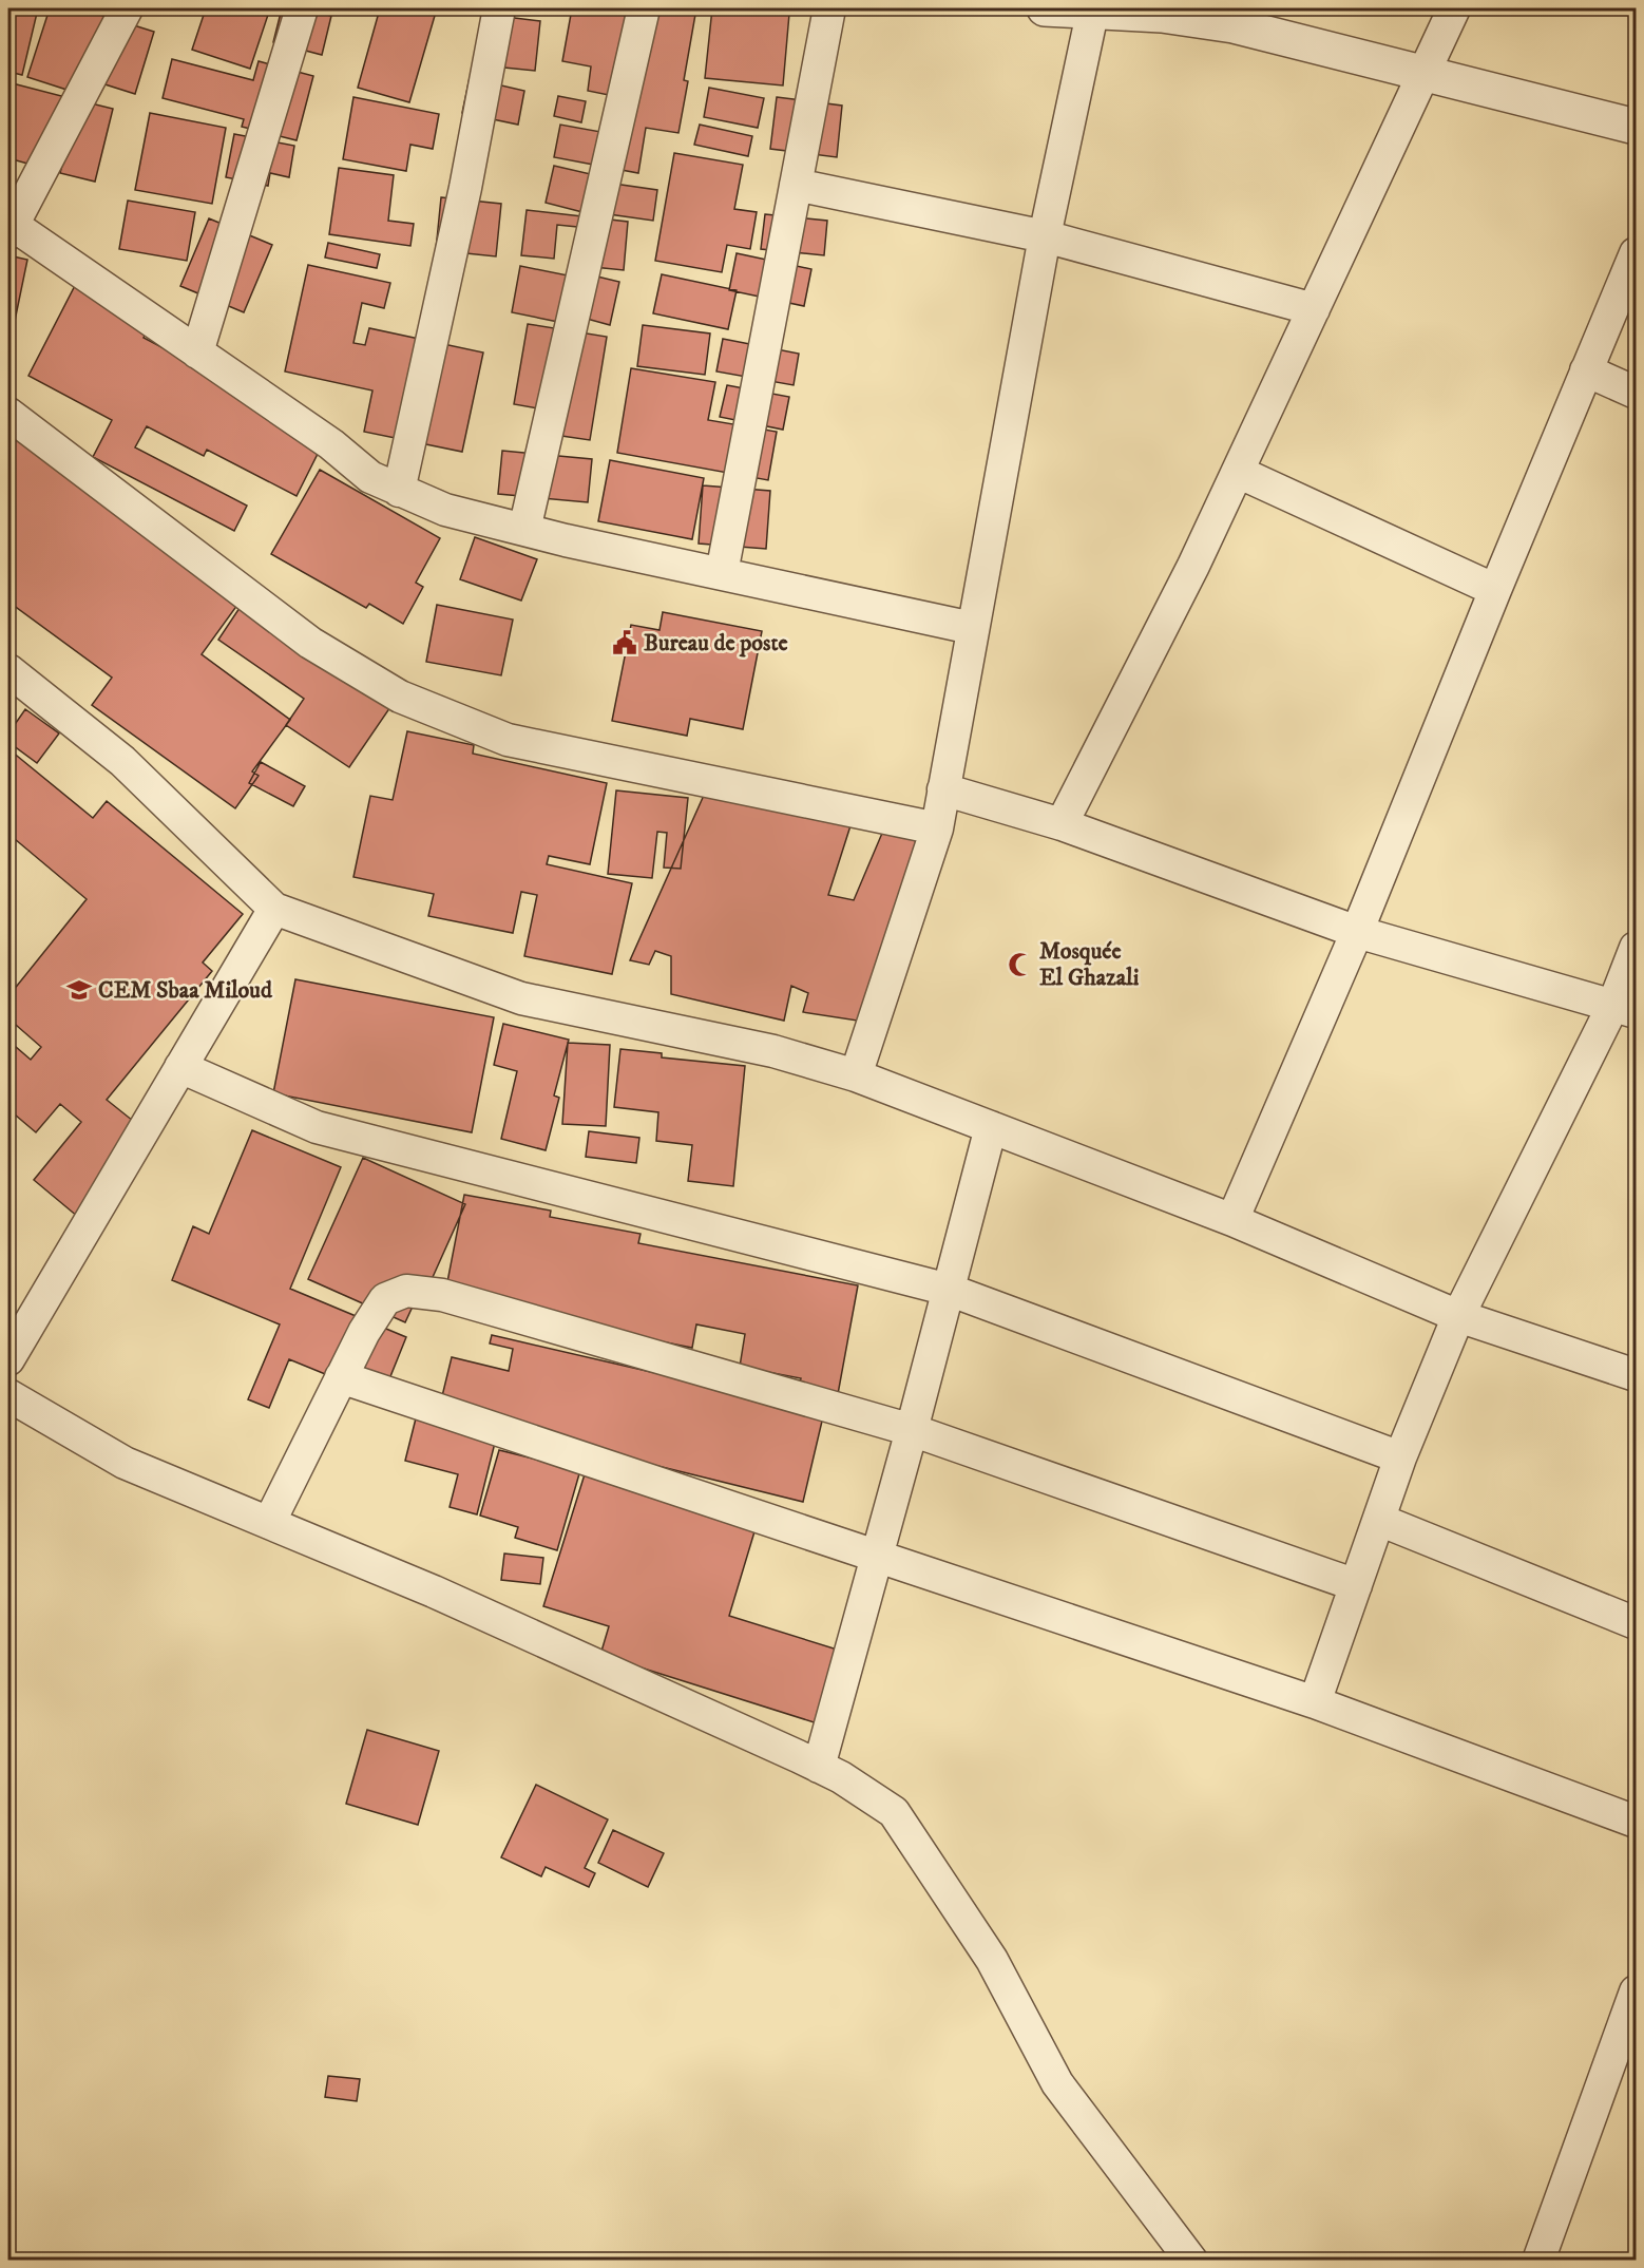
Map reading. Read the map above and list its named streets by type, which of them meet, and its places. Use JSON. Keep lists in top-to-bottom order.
{
  "places": {
    "public building": ["Bureau de poste"],
    "mosque": ["Mosquée El Ghazali"],
    "school or university": ["CEM Sbaa Miloud"]
  }
}
